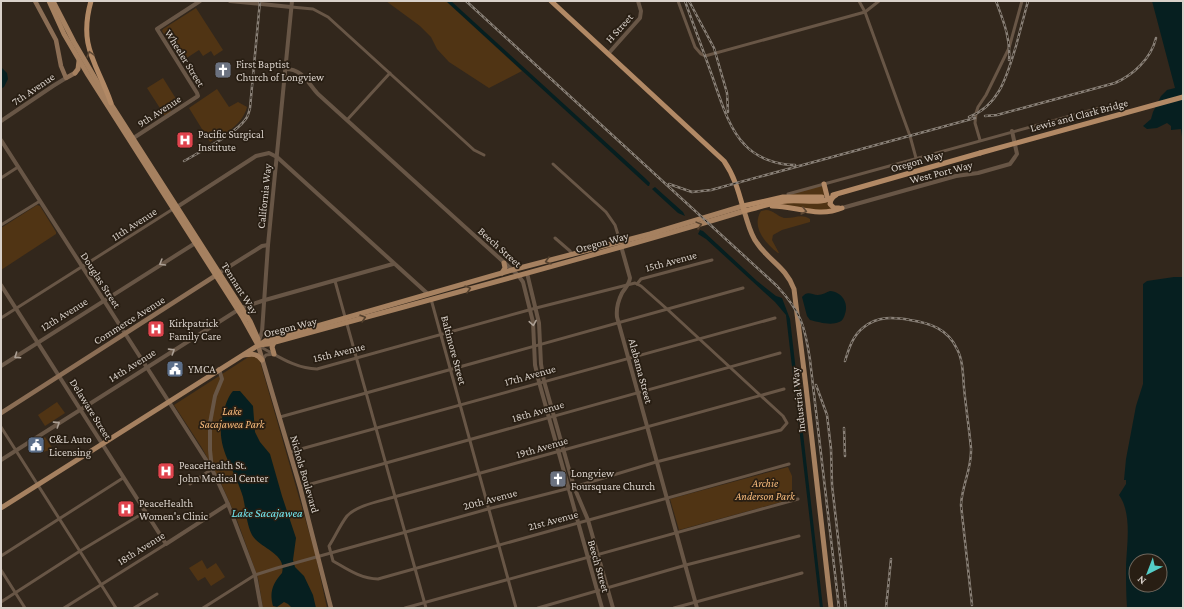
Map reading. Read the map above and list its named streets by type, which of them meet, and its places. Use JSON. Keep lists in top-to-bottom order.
{
  "streets": {
    "highway": ["Lewis and Clark Bridge", "Oregon Way"],
    "main road": [
      "7th Avenue",
      "Tennant Way",
      "Commerce Avenue",
      "Industrial Way",
      "Nichols Boulevard"
    ],
    "street": [
      "H Street",
      "Wheeler Street",
      "9th Avenue",
      "West Port Way",
      "California Way",
      "11th Avenue",
      "Beech Street",
      "15th Avenue",
      "Douglas Street",
      "12th Avenue",
      "Baltimore Street",
      "14th Avenue",
      "Alabama Street",
      "17th Avenue",
      "Delaware Street",
      "18th Avenue",
      "19th Avenue",
      "20th Avenue",
      "21st Avenue"
    ]
  },
  "crossings": [
    ["Wheeler Street", "9th Avenue"],
    ["9th Avenue", "Tennant Way"],
    ["Lewis and Clark Bridge", "Oregon Way"],
    ["Oregon Way", "California Way"],
    ["Oregon Way", "Beech Street"],
    ["Oregon Way", "15th Avenue"],
    ["Oregon Way", "Tennant Way"],
    ["Oregon Way", "Baltimore Street"],
    ["Oregon Way", "Industrial Way"],
    ["Oregon Way", "Nichols Boulevard"],
    ["California Way", "11th Avenue"],
    ["California Way", "Beech Street"],
    ["California Way", "15th Avenue"],
    ["California Way", "Tennant Way"],
    ["California Way", "Commerce Avenue"],
    ["California Way", "14th Avenue"],
    ["California Way", "Nichols Boulevard"],
    ["11th Avenue", "Douglas Street"],
    ["11th Avenue", "Tennant Way"],
    ["11th Avenue", "Delaware Street"],
    ["Beech Street", "15th Avenue"],
    ["Beech Street", "17th Avenue"],
    ["Beech Street", "18th Avenue"],
    ["Beech Street", "19th Avenue"],
    ["Beech Street", "20th Avenue"],
    ["Beech Street", "21st Avenue"],
    ["15th Avenue", "Tennant Way"],
    ["15th Avenue", "Baltimore Street"],
    ["15th Avenue", "Alabama Street"],
    ["15th Avenue", "Nichols Boulevard"],
    ["Douglas Street", "12th Avenue"],
    ["Douglas Street", "Commerce Avenue"],
    ["Douglas Street", "14th Avenue"],
    ["Tennant Way", "12th Avenue"],
    ["Tennant Way", "Commerce Avenue"],
    ["Tennant Way", "14th Avenue"],
    ["Tennant Way", "Nichols Boulevard"],
    ["12th Avenue", "Delaware Street"],
    ["Commerce Avenue", "Delaware Street"],
    ["Baltimore Street", "17th Avenue"],
    ["Baltimore Street", "18th Avenue"],
    ["Baltimore Street", "19th Avenue"],
    ["Baltimore Street", "20th Avenue"],
    ["Baltimore Street", "21st Avenue"],
    ["14th Avenue", "Delaware Street"],
    ["Alabama Street", "17th Avenue"],
    ["Alabama Street", "18th Avenue"],
    ["Alabama Street", "19th Avenue"],
    ["Alabama Street", "20th Avenue"],
    ["Alabama Street", "21st Avenue"],
    ["17th Avenue", "Nichols Boulevard"],
    ["Delaware Street", "18th Avenue"],
    ["18th Avenue", "Nichols Boulevard"],
    ["19th Avenue", "20th Avenue"],
    ["19th Avenue", "21st Avenue"],
    ["Nichols Boulevard", "20th Avenue"],
    ["20th Avenue", "21st Avenue"]
  ],
  "one_way": ["12th Avenue", "14th Avenue"],
  "water": ["Lake Sacajawea"],
  "parks": ["Lake Sacajawea Park", "Archie Anderson Park"],
  "places": {
    "church": ["First Baptist Church of Longview", "Longview Foursquare Church"],
    "hospital": [
      "Pacific Surgical Institute",
      "Kirkpatrick Family Care",
      "PeaceHealth St. John Medical Center",
      "PeaceHealth Women's Clinic"
    ],
    "public building": ["YMCA", "C&L Auto Licensing"]
  },
  "north": "bottom left"
}
